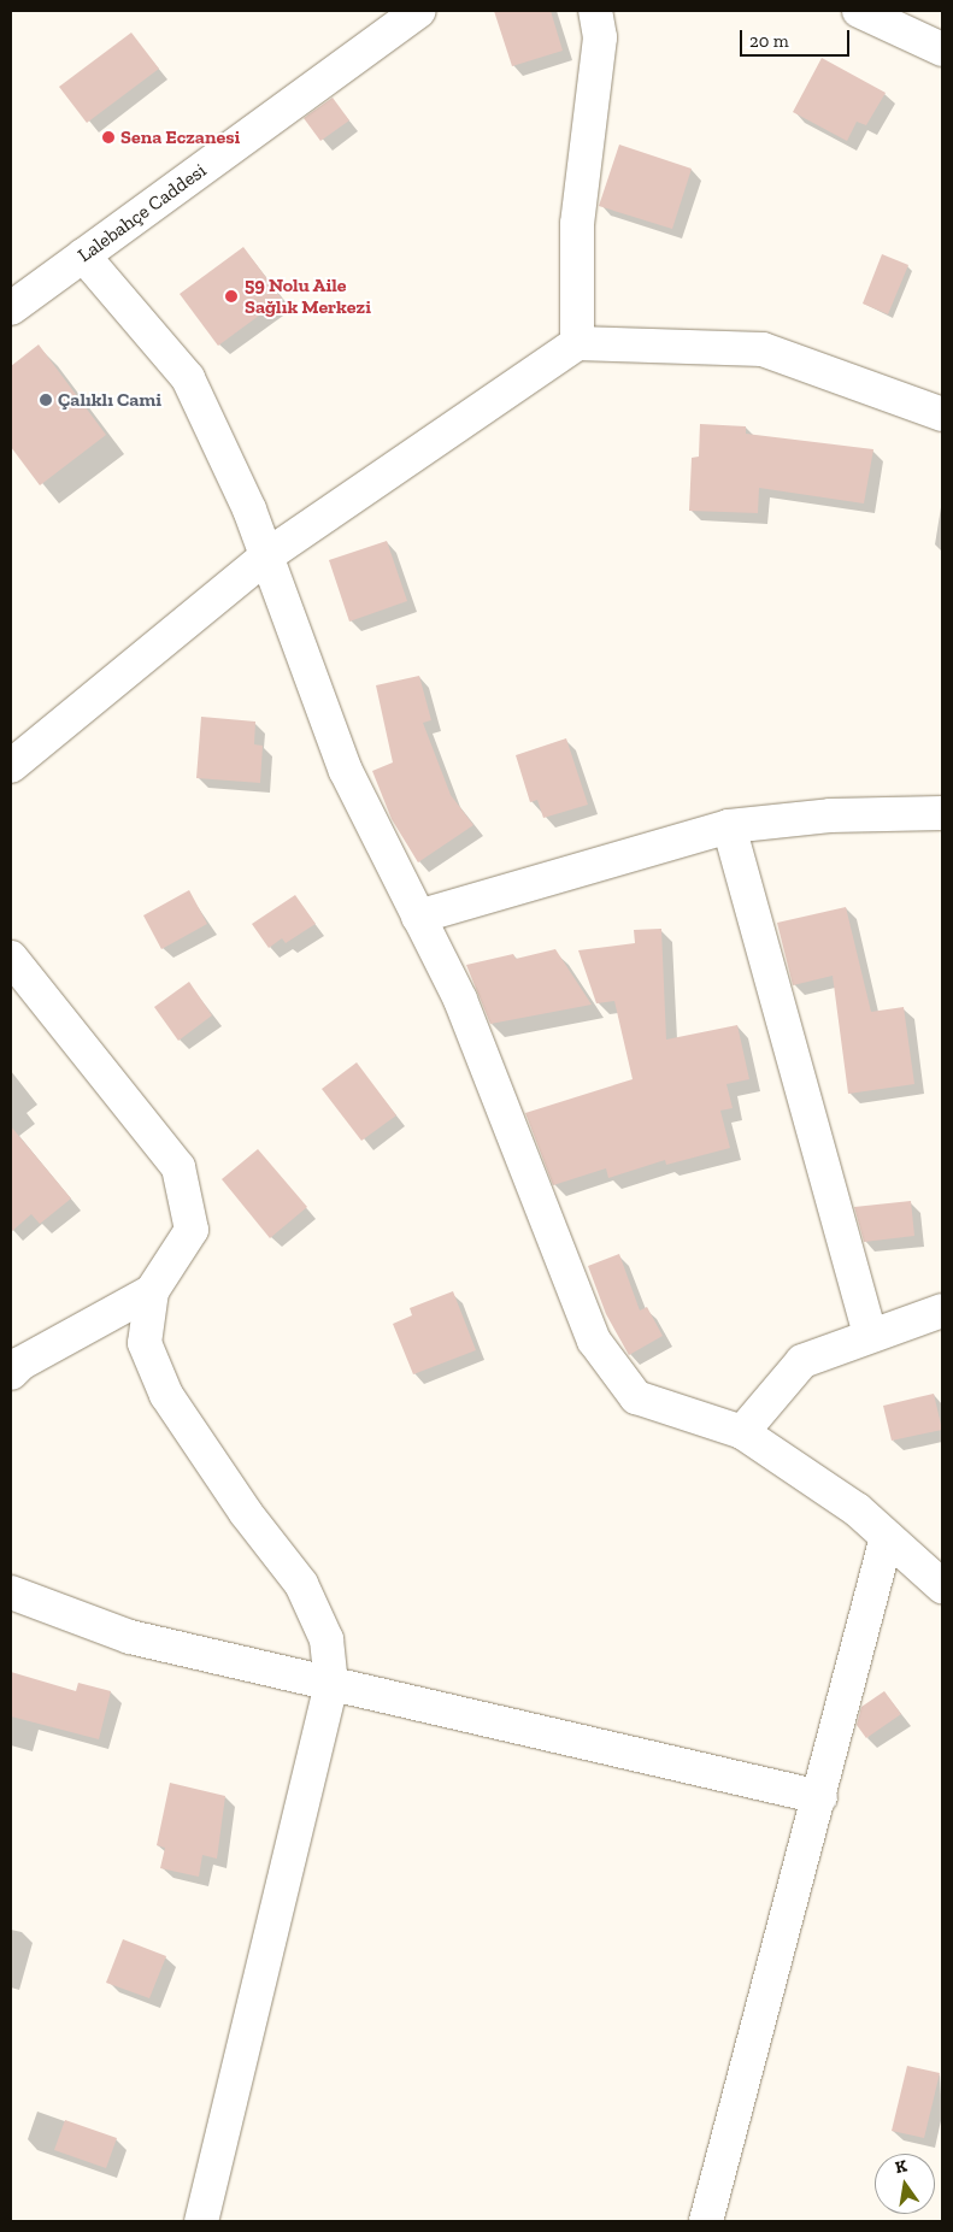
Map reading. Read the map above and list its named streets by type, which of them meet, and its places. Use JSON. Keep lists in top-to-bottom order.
{
  "streets": {
    "street": ["Lalebahçe Caddesi"]
  },
  "places": ["Sena Eczanesi", "59 Nolu Aile Sağlık Merkezi", "Çalıklı Cami"],
  "scale_bar": "20 m",
  "north": "top"
}
